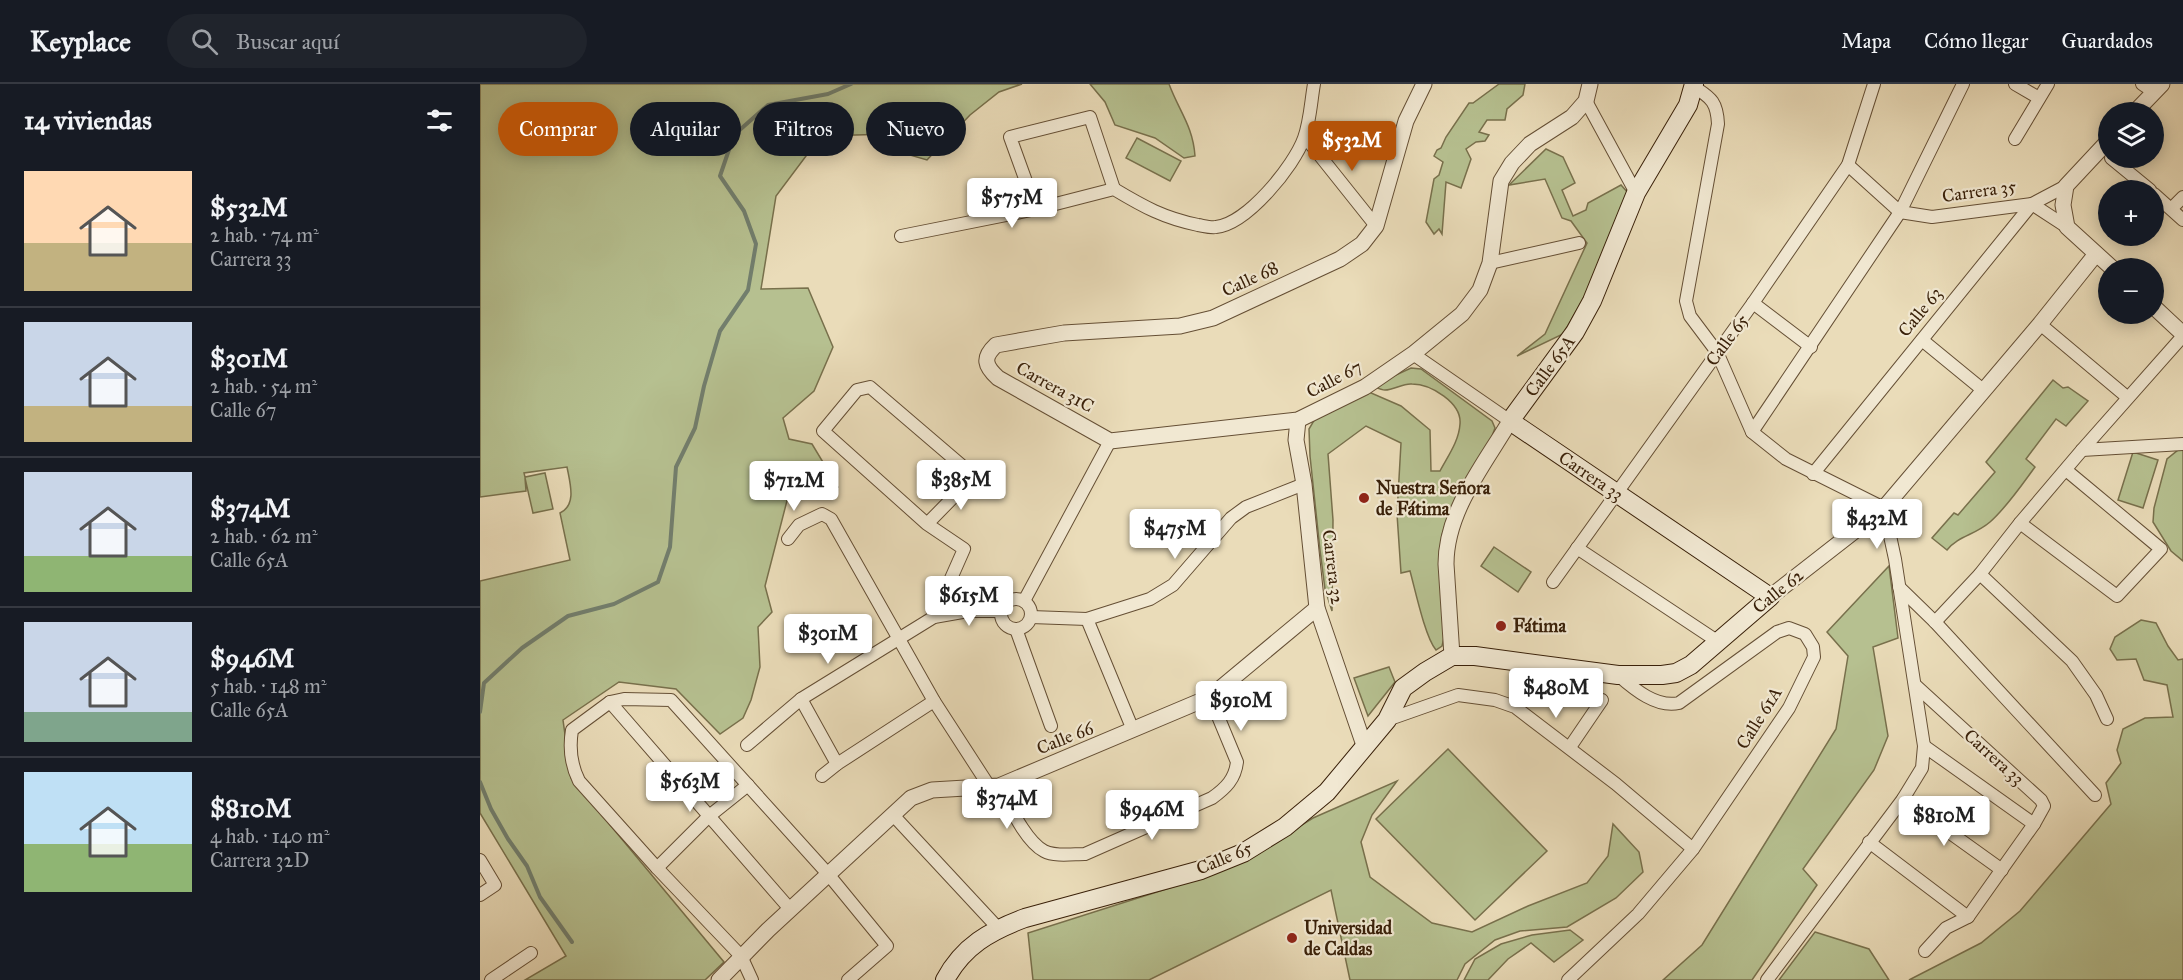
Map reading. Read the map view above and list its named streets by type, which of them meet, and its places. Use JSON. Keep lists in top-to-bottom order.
{
  "streets": {
    "main road": [
      "Calle 65",
      "Calle 65A",
      "Carrera 33",
      "Calle 62"
    ],
    "street": [
      "Carrera 35",
      "Calle 68",
      "Calle 63",
      "Calle 67",
      "Carrera 31C",
      "Carrera 32",
      "Calle 61A",
      "Calle 66"
    ]
  },
  "crossings": [
    ["Carrera 35", "Calle 63"],
    ["Carrera 35", "Calle 62"],
    ["Calle 68", "Carrera 31C"],
    ["Calle 65", "Calle 65A"],
    ["Calle 65", "Carrera 33"],
    ["Calle 65", "Carrera 32"],
    ["Calle 65", "Calle 62"],
    ["Calle 65A", "Carrera 33"],
    ["Calle 65A", "Calle 62"],
    ["Calle 67", "Carrera 31C"],
    ["Calle 67", "Carrera 33"],
    ["Calle 67", "Carrera 32"],
    ["Carrera 33", "Calle 62"],
    ["Carrera 32", "Calle 66"],
    ["Calle 62", "Calle 61A"]
  ],
  "places": ["Nuestra Señora de Fátima", "Fátima", "Universidad de Caldas"],
  "page": {
    "header": "Keyplace",
    "search": "Buscar aquí",
    "nav": ["Mapa", "Cómo llegar", "Guardados"],
    "heading": "14 viviendas",
    "map_buttons": ["+", "−"],
    "chip": [
      "Comprar",
      "Alquilar",
      "Filtros",
      "Nuevo"
    ],
    "price": [
      "$532M",
      "$575M",
      "$385M",
      "$712M",
      "$432M",
      "$475M",
      "$615M",
      "$301M",
      "$480M",
      "$910M",
      "$563M",
      "$374M",
      "$946M",
      "$810M"
    ],
    "list": [
      {
        "name": "$532M",
        "note": "2 hab. · 74 m² · Carrera 33"
      },
      {
        "name": "$301M",
        "note": "2 hab. · 54 m² · Calle 67"
      },
      {
        "name": "$374M",
        "note": "2 hab. · 62 m² · Calle 65A"
      },
      {
        "name": "$946M",
        "note": "5 hab. · 148 m² · Calle 65A"
      },
      {
        "name": "$810M",
        "note": "4 hab. · 140 m² · Carrera 32D"
      }
    ]
  }
}
